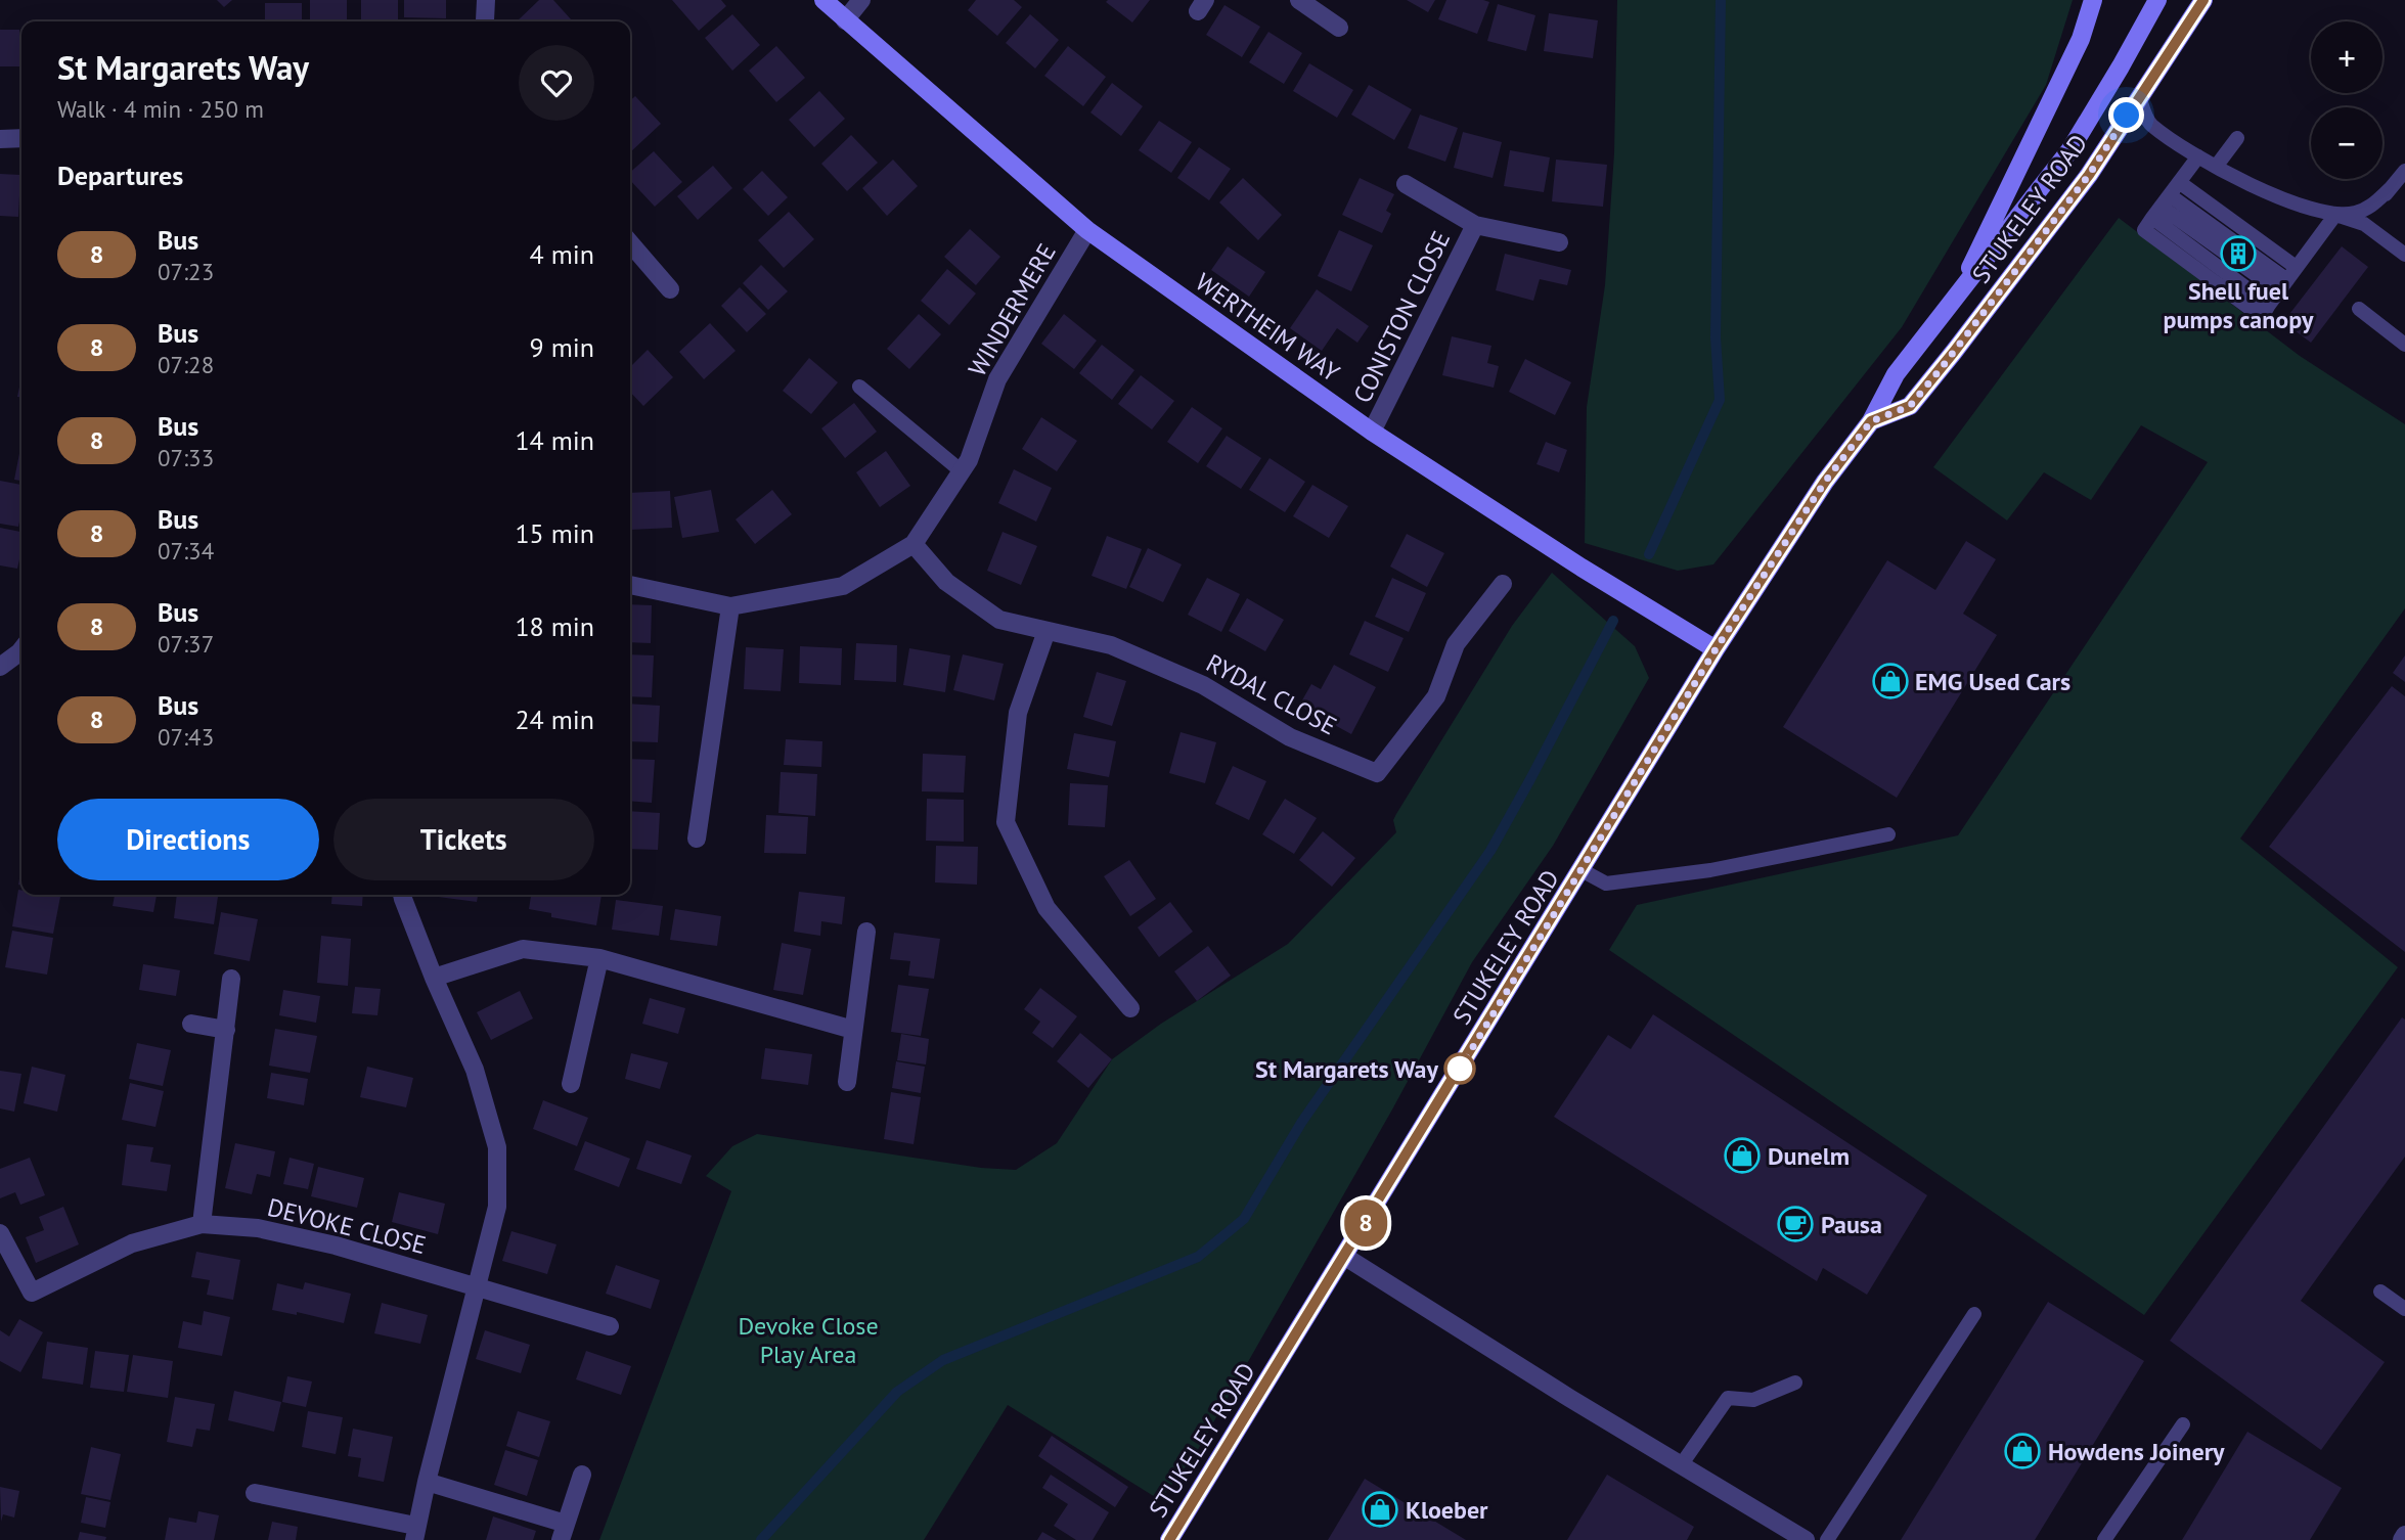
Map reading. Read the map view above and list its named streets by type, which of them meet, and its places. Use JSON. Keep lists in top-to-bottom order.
{
  "streets": {
    "main road": ["STUKELEY ROAD", "WERTHEIM WAY"],
    "street": [
      "WINDERMERE",
      "CONISTON CLOSE",
      "RYDAL CLOSE",
      "DEVOKE CLOSE"
    ]
  },
  "crossings": [
    ["STUKELEY ROAD", "WERTHEIM WAY"],
    ["WINDERMERE", "WERTHEIM WAY"],
    ["WINDERMERE", "RYDAL CLOSE"],
    ["CONISTON CLOSE", "WERTHEIM WAY"]
  ],
  "parks": ["Devoke Close Play Area"],
  "places": {
    "building": ["Shell fuel pumps canopy"],
    "shop": [
      "EMG Used Cars",
      "Dunelm",
      "Howdens Joinery",
      "Kloeber"
    ],
    "other": ["St Margarets Way"],
    "cafe": ["Pausa"]
  },
  "lines": ["bus line 8"],
  "page": {
    "on_map": "8",
    "map_buttons": ["+", "−"],
    "heading": [
      ["St Margarets Way", "Walk · 4 min · 250 m"],
      "Departures"
    ],
    "list": [
      {
        "mark": "8",
        "name": "Bus",
        "note": "07:23",
        "value": "4 min"
      },
      {
        "mark": "8",
        "name": "Bus",
        "note": "07:28",
        "value": "9 min"
      },
      {
        "mark": "8",
        "name": "Bus",
        "note": "07:33",
        "value": "14 min"
      },
      {
        "mark": "8",
        "name": "Bus",
        "note": "07:34",
        "value": "15 min"
      },
      {
        "mark": "8",
        "name": "Bus",
        "note": "07:37",
        "value": "18 min"
      },
      {
        "mark": "8",
        "name": "Bus",
        "note": "07:43",
        "value": "24 min"
      }
    ],
    "buttons": ["Directions", "Tickets"]
  }
}
